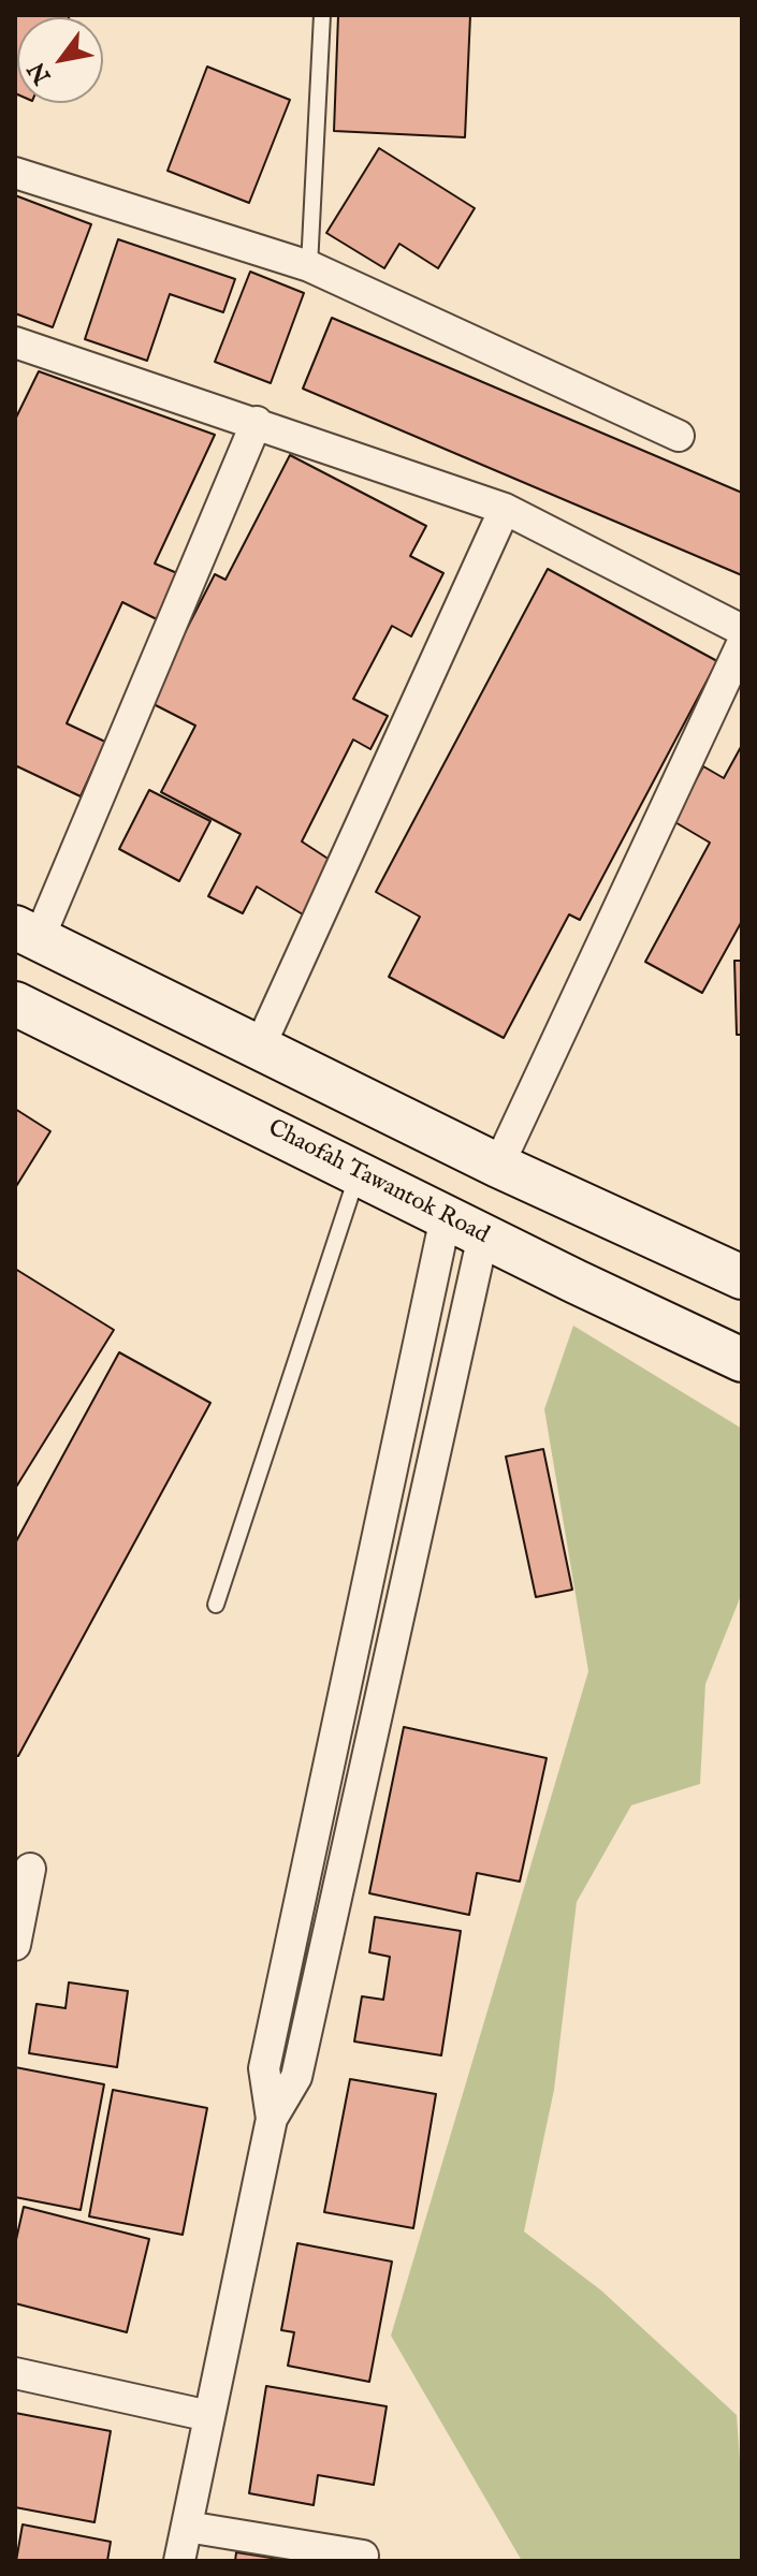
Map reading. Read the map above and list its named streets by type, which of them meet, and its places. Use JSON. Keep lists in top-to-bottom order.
{
  "streets": {
    "main road": ["Chaofah Tawantok Road"]
  },
  "north": "bottom left"
}
